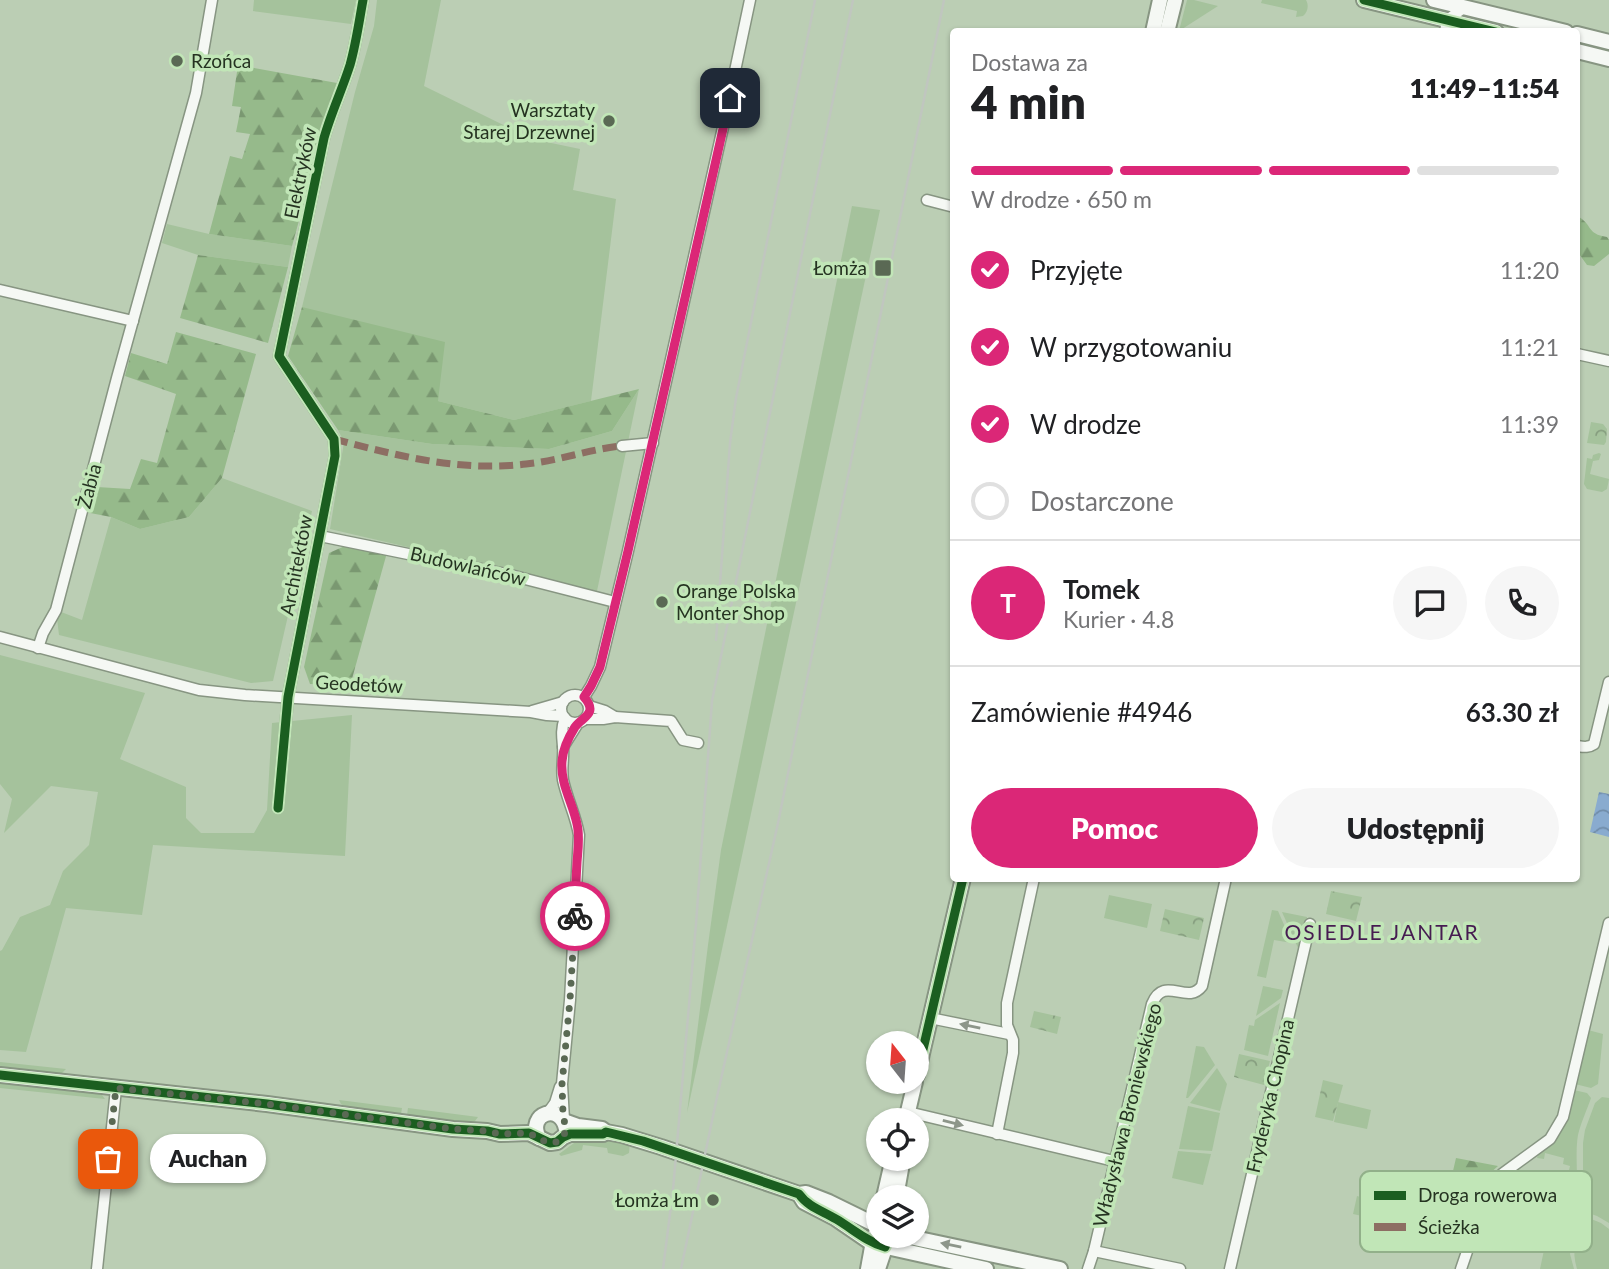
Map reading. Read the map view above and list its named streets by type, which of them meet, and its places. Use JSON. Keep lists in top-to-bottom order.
{
  "streets": {
    "street": [
      "Elektryków",
      "Żabia",
      "Architektów",
      "Budowlańców",
      "Geodetów",
      "Fryderyka Chopina",
      "Władysława Broniewskiego"
    ]
  },
  "crossings": [
    ["Elektryków", "Architektów"],
    ["Żabia", "Geodetów"],
    ["Architektów", "Budowlańców"],
    ["Architektów", "Geodetów"]
  ],
  "districts": ["OSIEDLE JANTAR"],
  "places": {
    "other": [
      "Rzońca",
      "Warsztaty Starej Drzewnej",
      "Orange Polska Monter Shop",
      "Auchan",
      "Łomża Łm"
    ],
    "transit": ["Łomża"]
  },
  "legend": ["Droga rowerowa", "Ścieżka"],
  "north": "top",
  "page": {
    "heading": ["4 min", "Dostawa za", "11:49–11:54"],
    "panel": [
      "Tomek",
      "Kurier · 4.8",
      "Zamówienie #4946",
      "63.30 zł"
    ],
    "bar": "W drodze · 650 m",
    "list": [
      ["Przyjęte", "11:20"],
      ["W przygotowaniu", "11:21"],
      ["W drodze", "11:39"],
      "Dostarczone"
    ],
    "round": "T",
    "buttons": ["Pomoc", "Udostępnij"],
    "bubble": "Auchan"
  }
}
